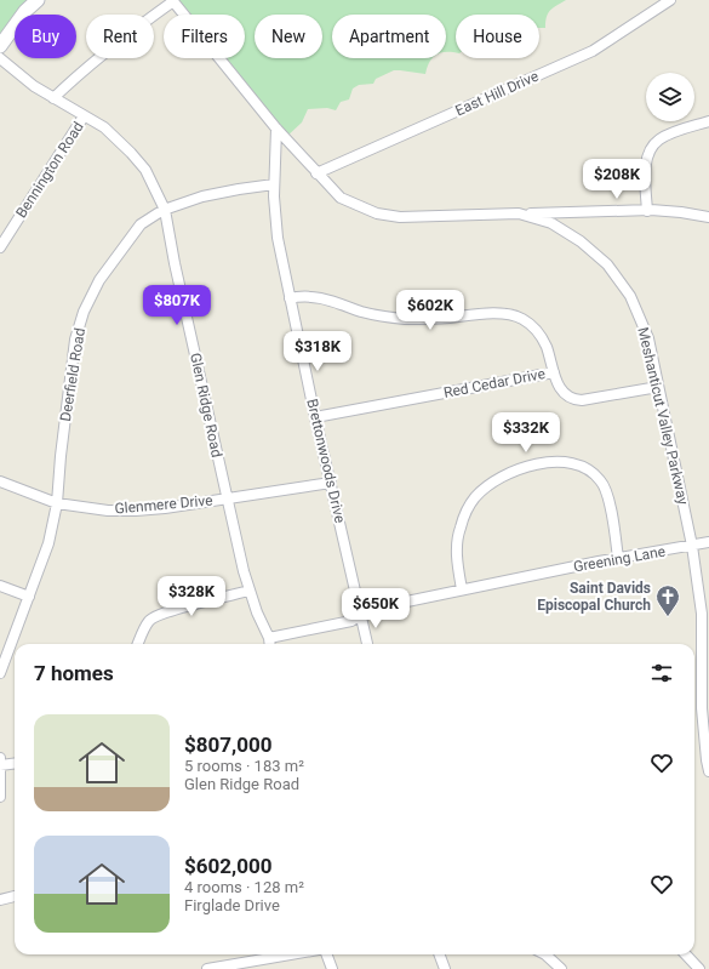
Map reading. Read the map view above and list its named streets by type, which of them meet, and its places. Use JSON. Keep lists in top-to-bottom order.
{
  "streets": {
    "street": [
      "East Hill Drive",
      "Bennington Road",
      "Deerfield Road",
      "Red Cedar Drive",
      "Glen Ridge Road",
      "Meshanticut Valley Parkway",
      "Brettonwoods Drive",
      "Glenmere Drive",
      "Greening Lane"
    ]
  },
  "crossings": [
    ["East Hill Drive", "Meshanticut Valley Parkway"],
    ["Bennington Road", "Glen Ridge Road"],
    ["Deerfield Road", "Glen Ridge Road"],
    ["Deerfield Road", "Brettonwoods Drive"],
    ["Deerfield Road", "Glenmere Drive"],
    ["Red Cedar Drive", "Meshanticut Valley Parkway"],
    ["Red Cedar Drive", "Brettonwoods Drive"],
    ["Glen Ridge Road", "Glenmere Drive"],
    ["Glen Ridge Road", "Greening Lane"],
    ["Meshanticut Valley Parkway", "Brettonwoods Drive"],
    ["Meshanticut Valley Parkway", "Greening Lane"],
    ["Brettonwoods Drive", "Glenmere Drive"],
    ["Brettonwoods Drive", "Greening Lane"]
  ],
  "places": {
    "church": ["Saint Davids Episcopal Church"]
  },
  "page": {
    "chip": [
      "Buy",
      "Rent",
      "Filters",
      "New",
      "Apartment",
      "House"
    ],
    "price": [
      "$208K",
      "$807K",
      "$602K",
      "$318K",
      "$332K",
      "$328K",
      "$650K"
    ],
    "heading": "7 homes",
    "list": [
      {
        "name": "$807,000",
        "note": "5 rooms · 183 m² · Glen Ridge Road"
      },
      {
        "name": "$602,000",
        "note": "4 rooms · 128 m² · Firglade Drive"
      }
    ]
  }
}
